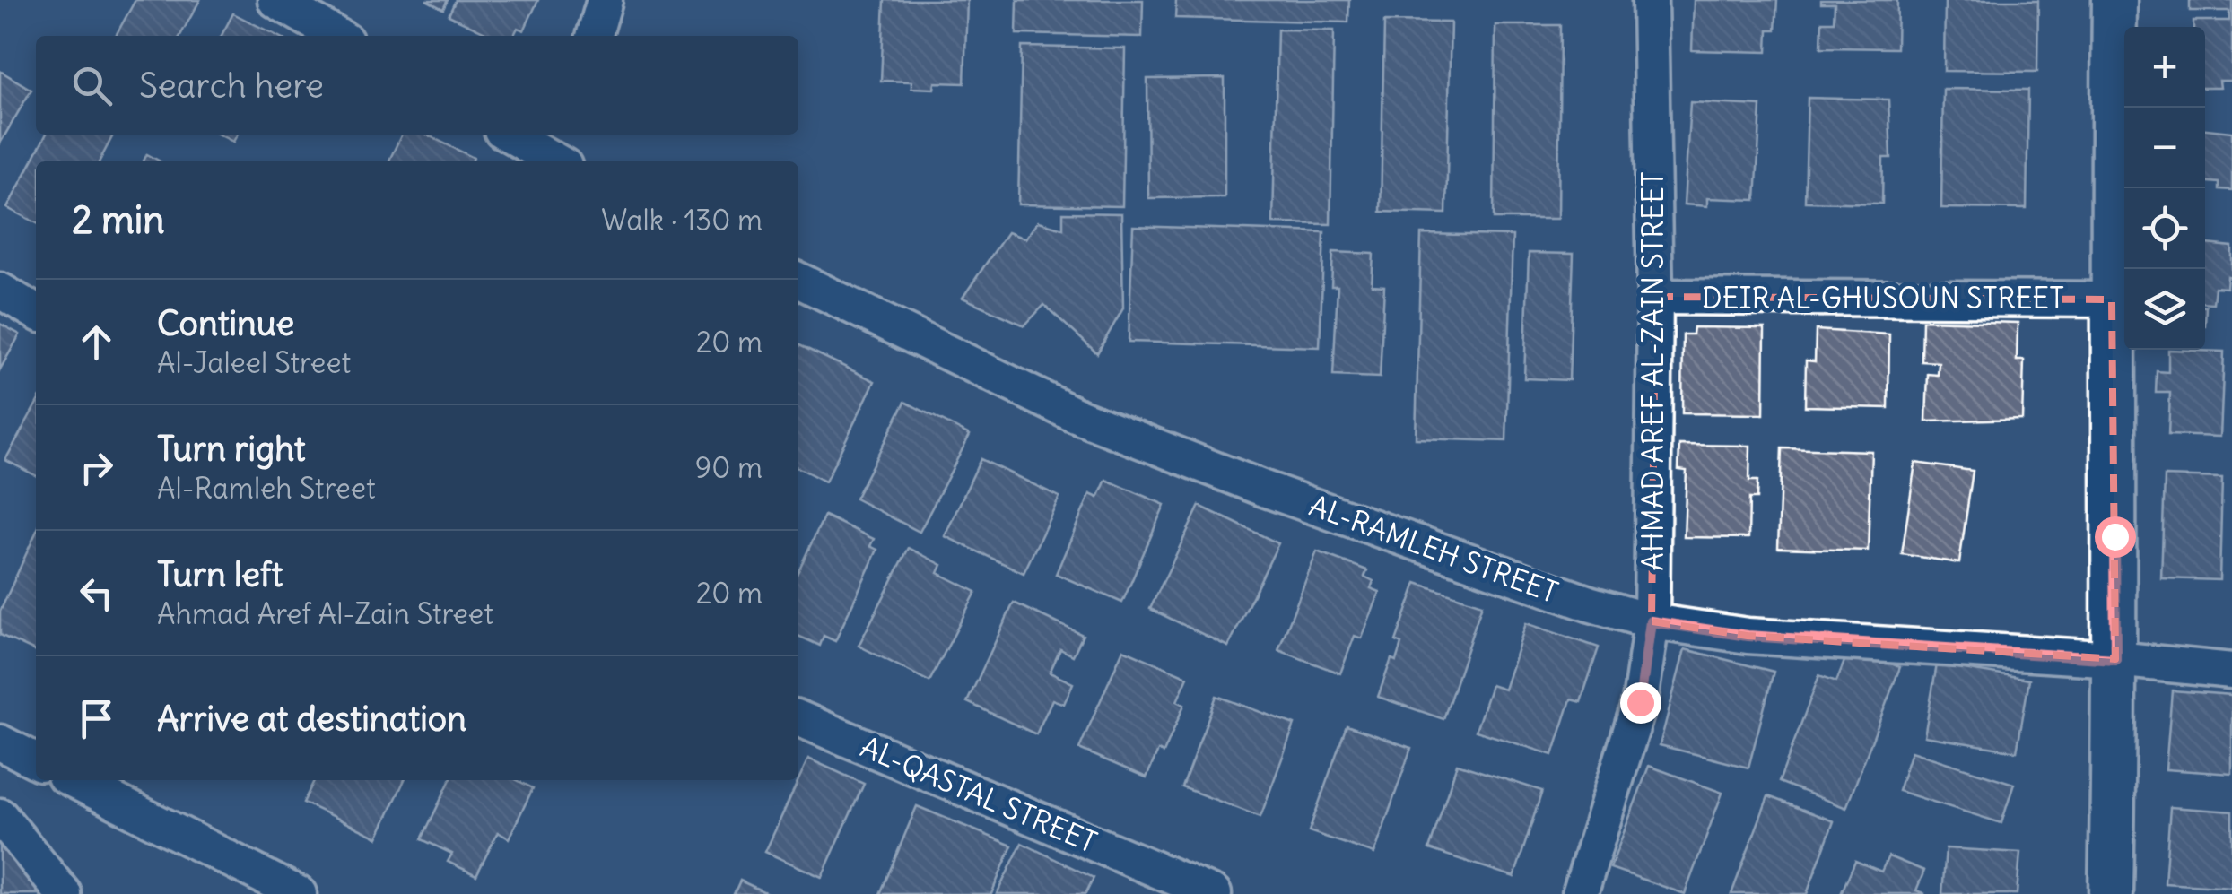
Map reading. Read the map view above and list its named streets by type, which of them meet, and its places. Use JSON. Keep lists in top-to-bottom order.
{
  "streets": {
    "street": [
      "DEIR AL-GHUSOUN STREET",
      "AHMAD AREF AL-ZAIN STREET",
      "AL-RAMLEH STREET",
      "AL-QASTAL STREET"
    ]
  },
  "crossings": [
    ["DEIR AL-GHUSOUN STREET", "AHMAD AREF AL-ZAIN STREET"],
    ["AHMAD AREF AL-ZAIN STREET", "AL-RAMLEH STREET"]
  ],
  "page": {
    "map_buttons": ["+", "−"],
    "search": "Search here",
    "heading": ["2 min", "Walk · 130 m"],
    "list": [
      ["Continue", "Al-Jaleel Street", "20 m"],
      ["Turn right", "Al-Ramleh Street", "90 m"],
      ["Turn left", "Ahmad Aref Al-Zain Street", "20 m"],
      "Arrive at destination"
    ]
  }
}
